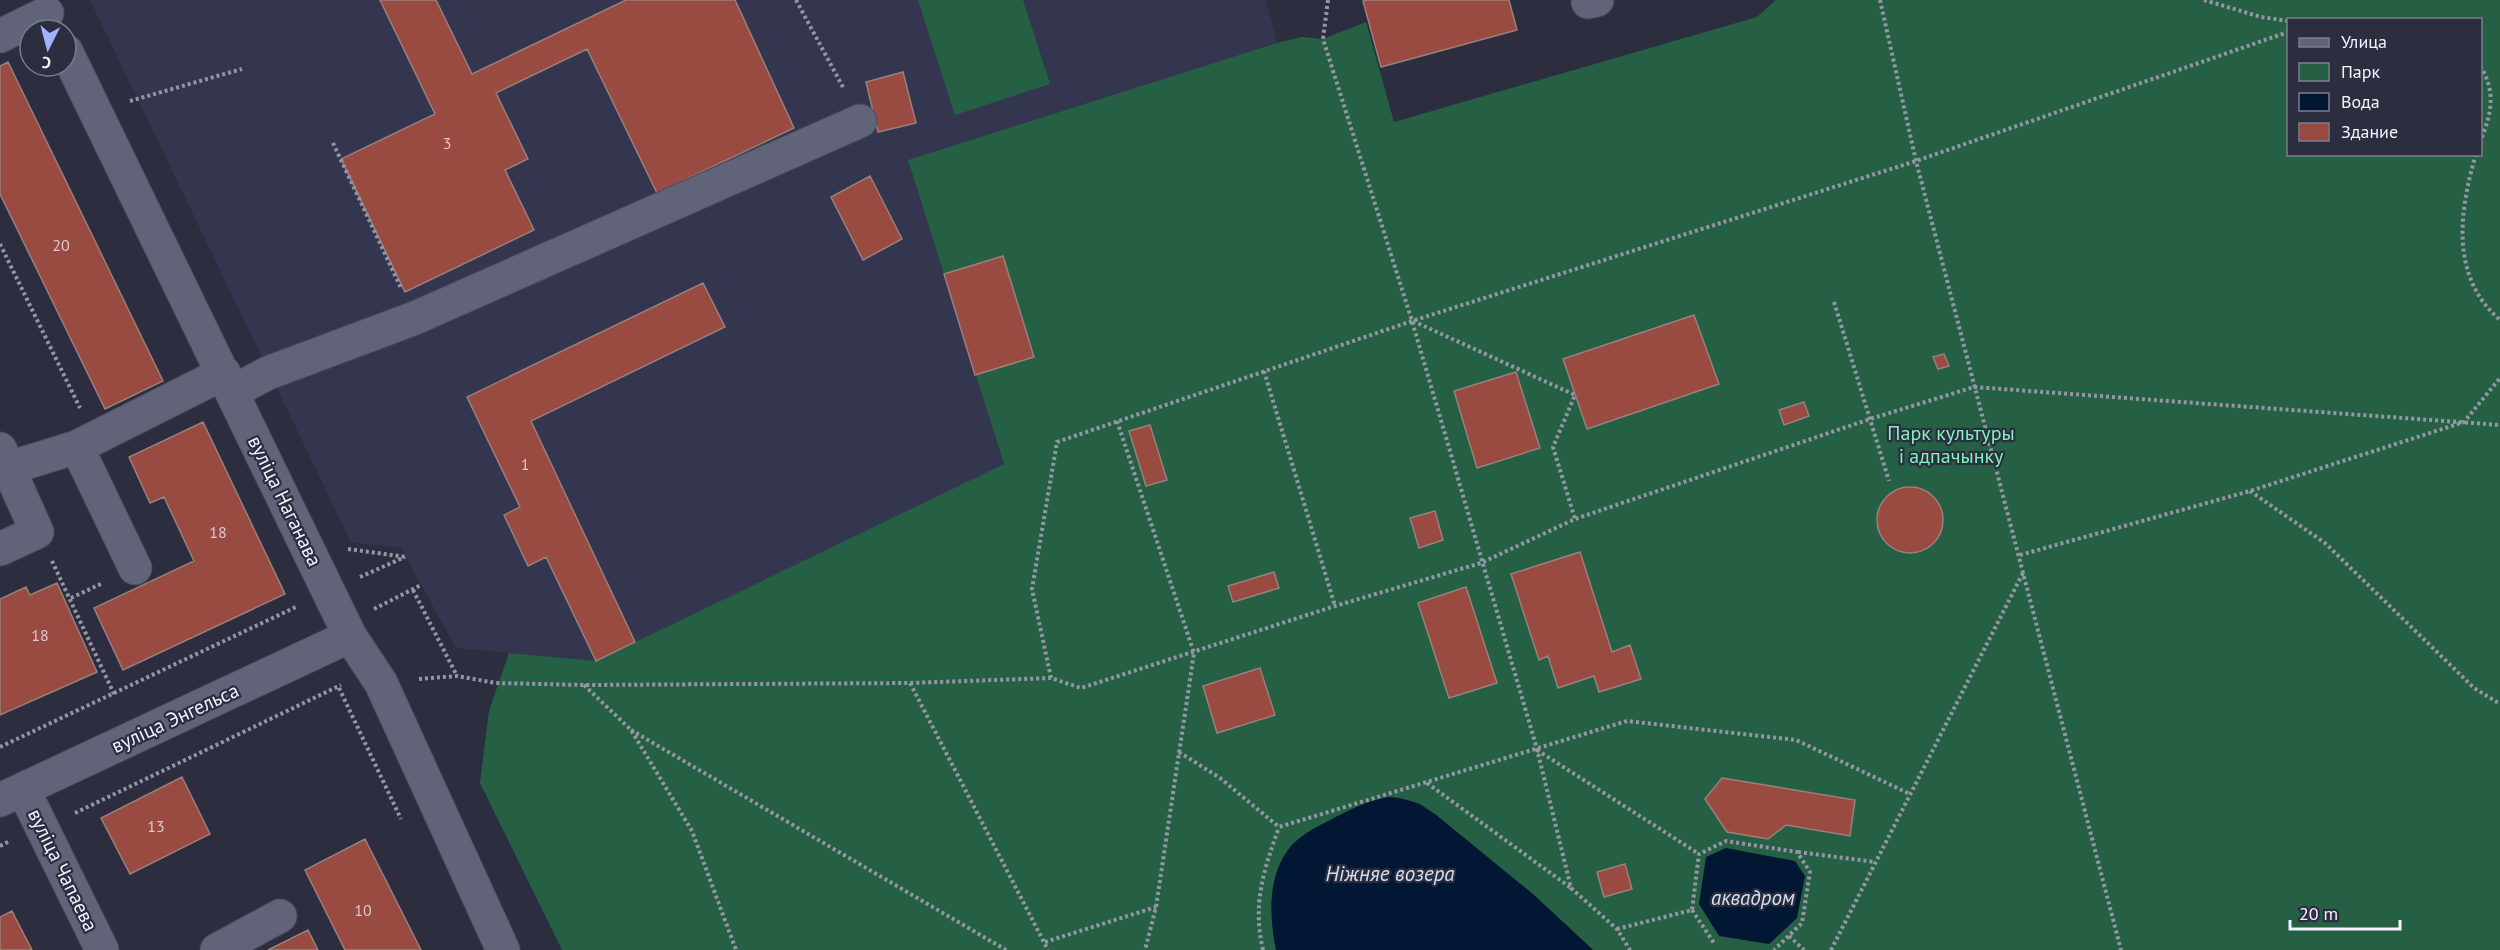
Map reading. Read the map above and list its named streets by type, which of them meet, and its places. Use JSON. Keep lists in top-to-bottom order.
{
  "streets": {
    "street": ["вуліца Наганава", "вуліца Энгельса", "вуліца Чапаева"]
  },
  "crossings": [
    ["вуліца Наганава", "вуліца Энгельса"],
    ["вуліца Энгельса", "вуліца Чапаева"]
  ],
  "water": ["Ніжняе возера", "аквадром"],
  "parks": ["Парк культуры і адпачынку"],
  "house_numbers": [
    "3",
    "20",
    "1",
    "18",
    "18",
    "13",
    "10"
  ],
  "legend": [
    "Улица",
    "Парк",
    "Вода",
    "Здание"
  ],
  "scale_bar": "20 m",
  "north": "bottom"
}
